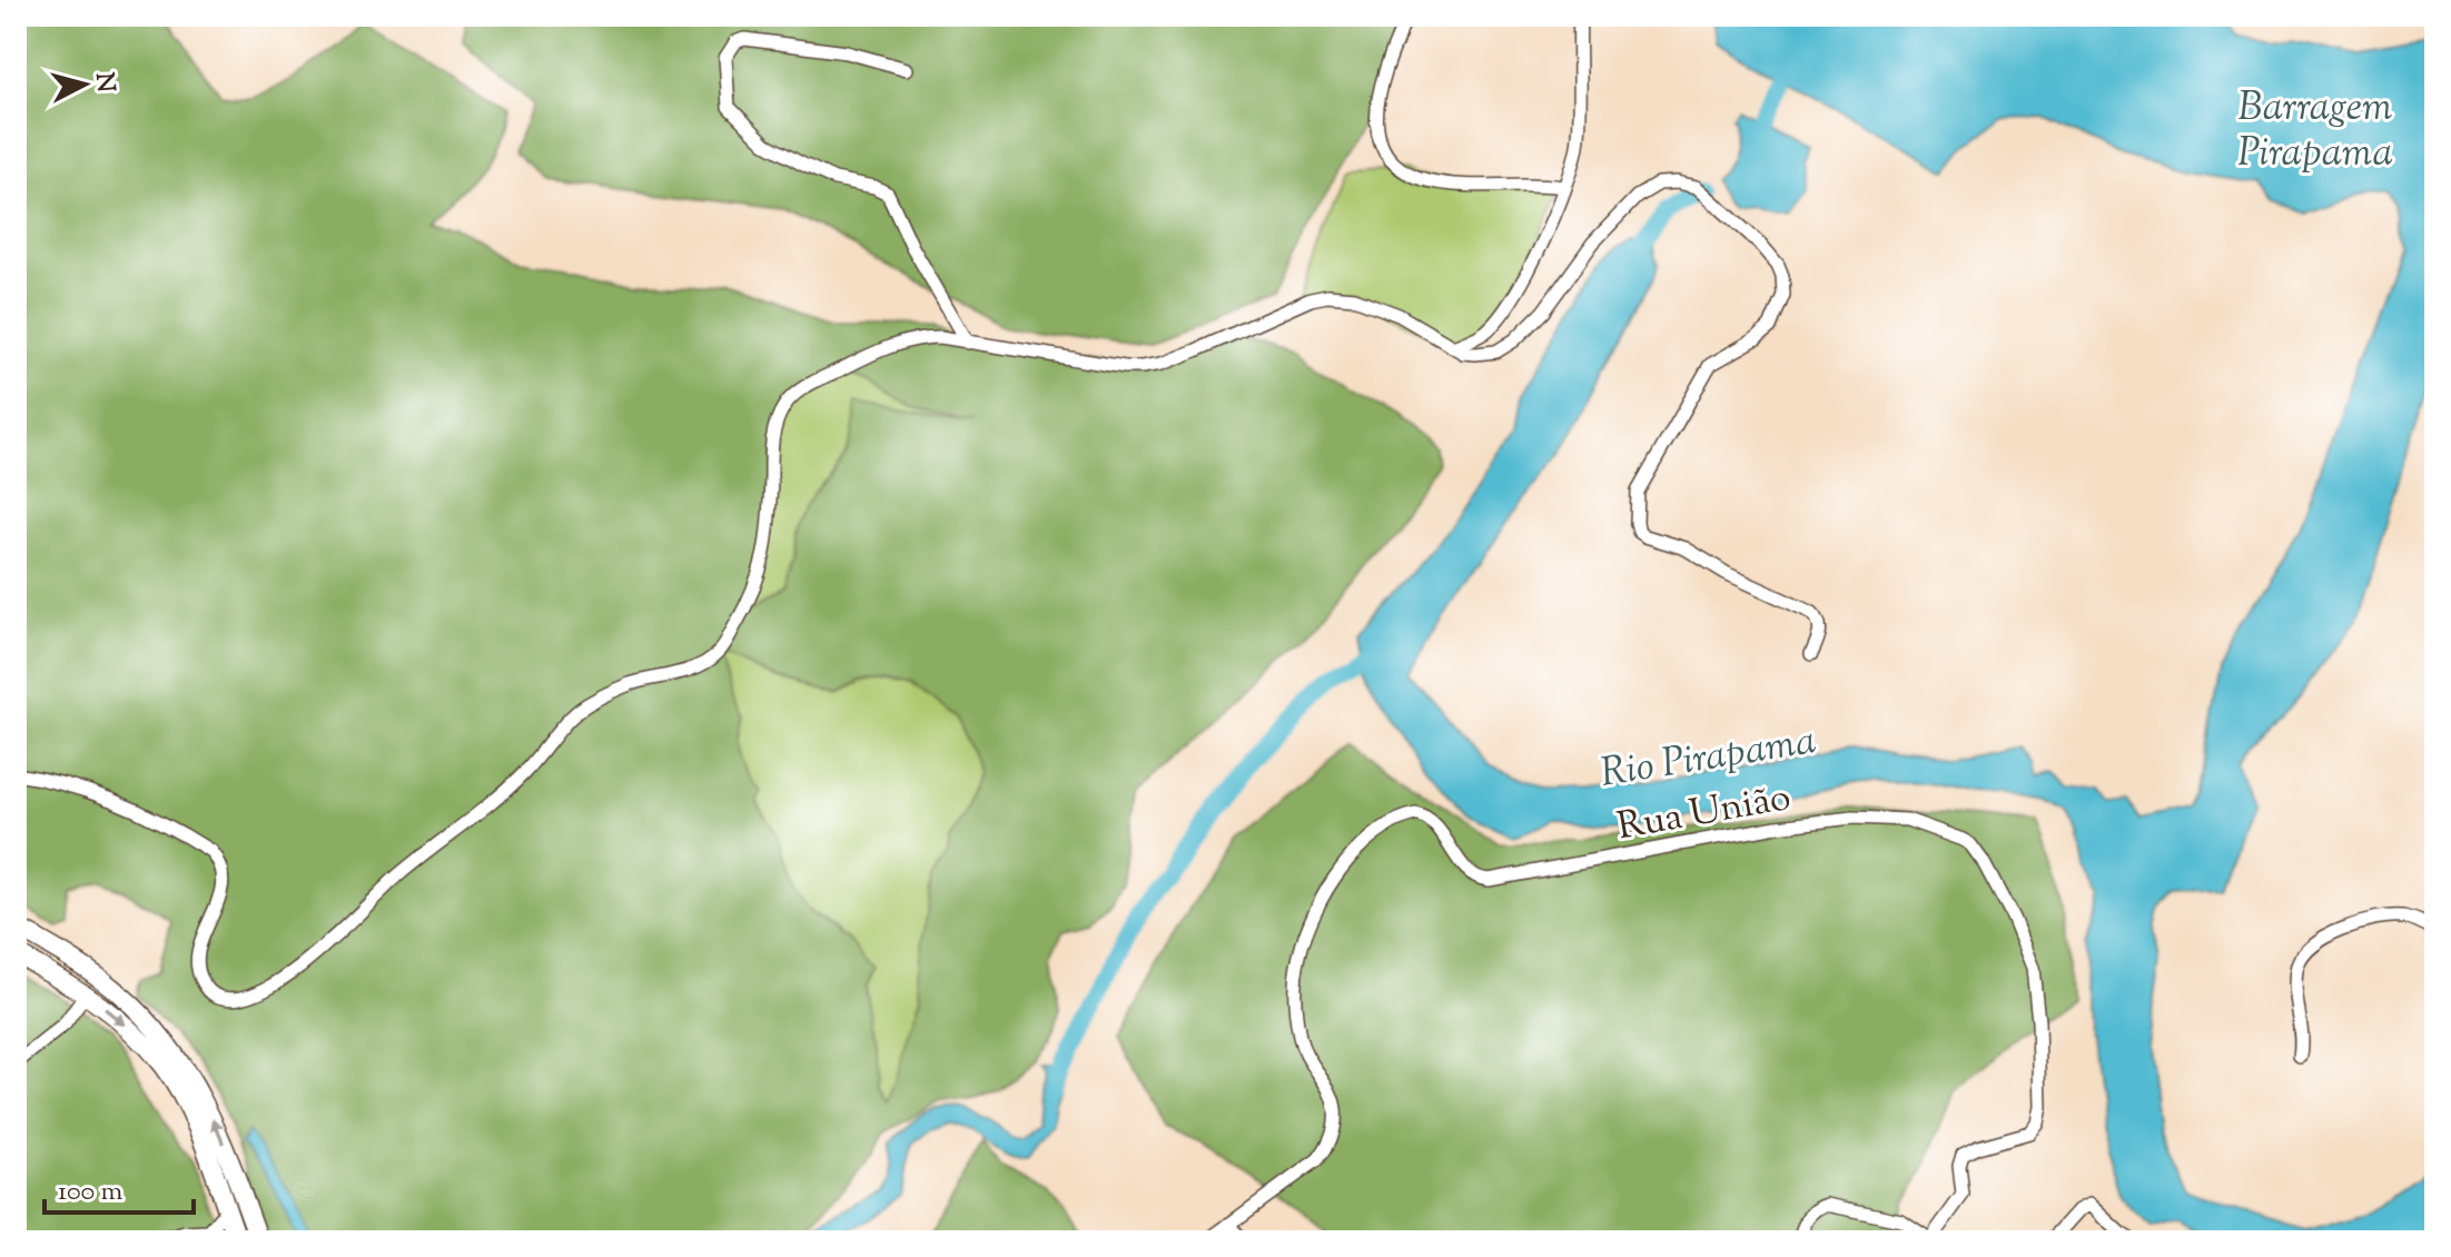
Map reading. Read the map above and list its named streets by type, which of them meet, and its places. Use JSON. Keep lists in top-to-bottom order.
{
  "streets": {
    "street": ["Rua União"]
  },
  "water": ["Barragem Pirapama", "Rio Pirapama"],
  "scale_bar": "100 m",
  "north": "right"
}
